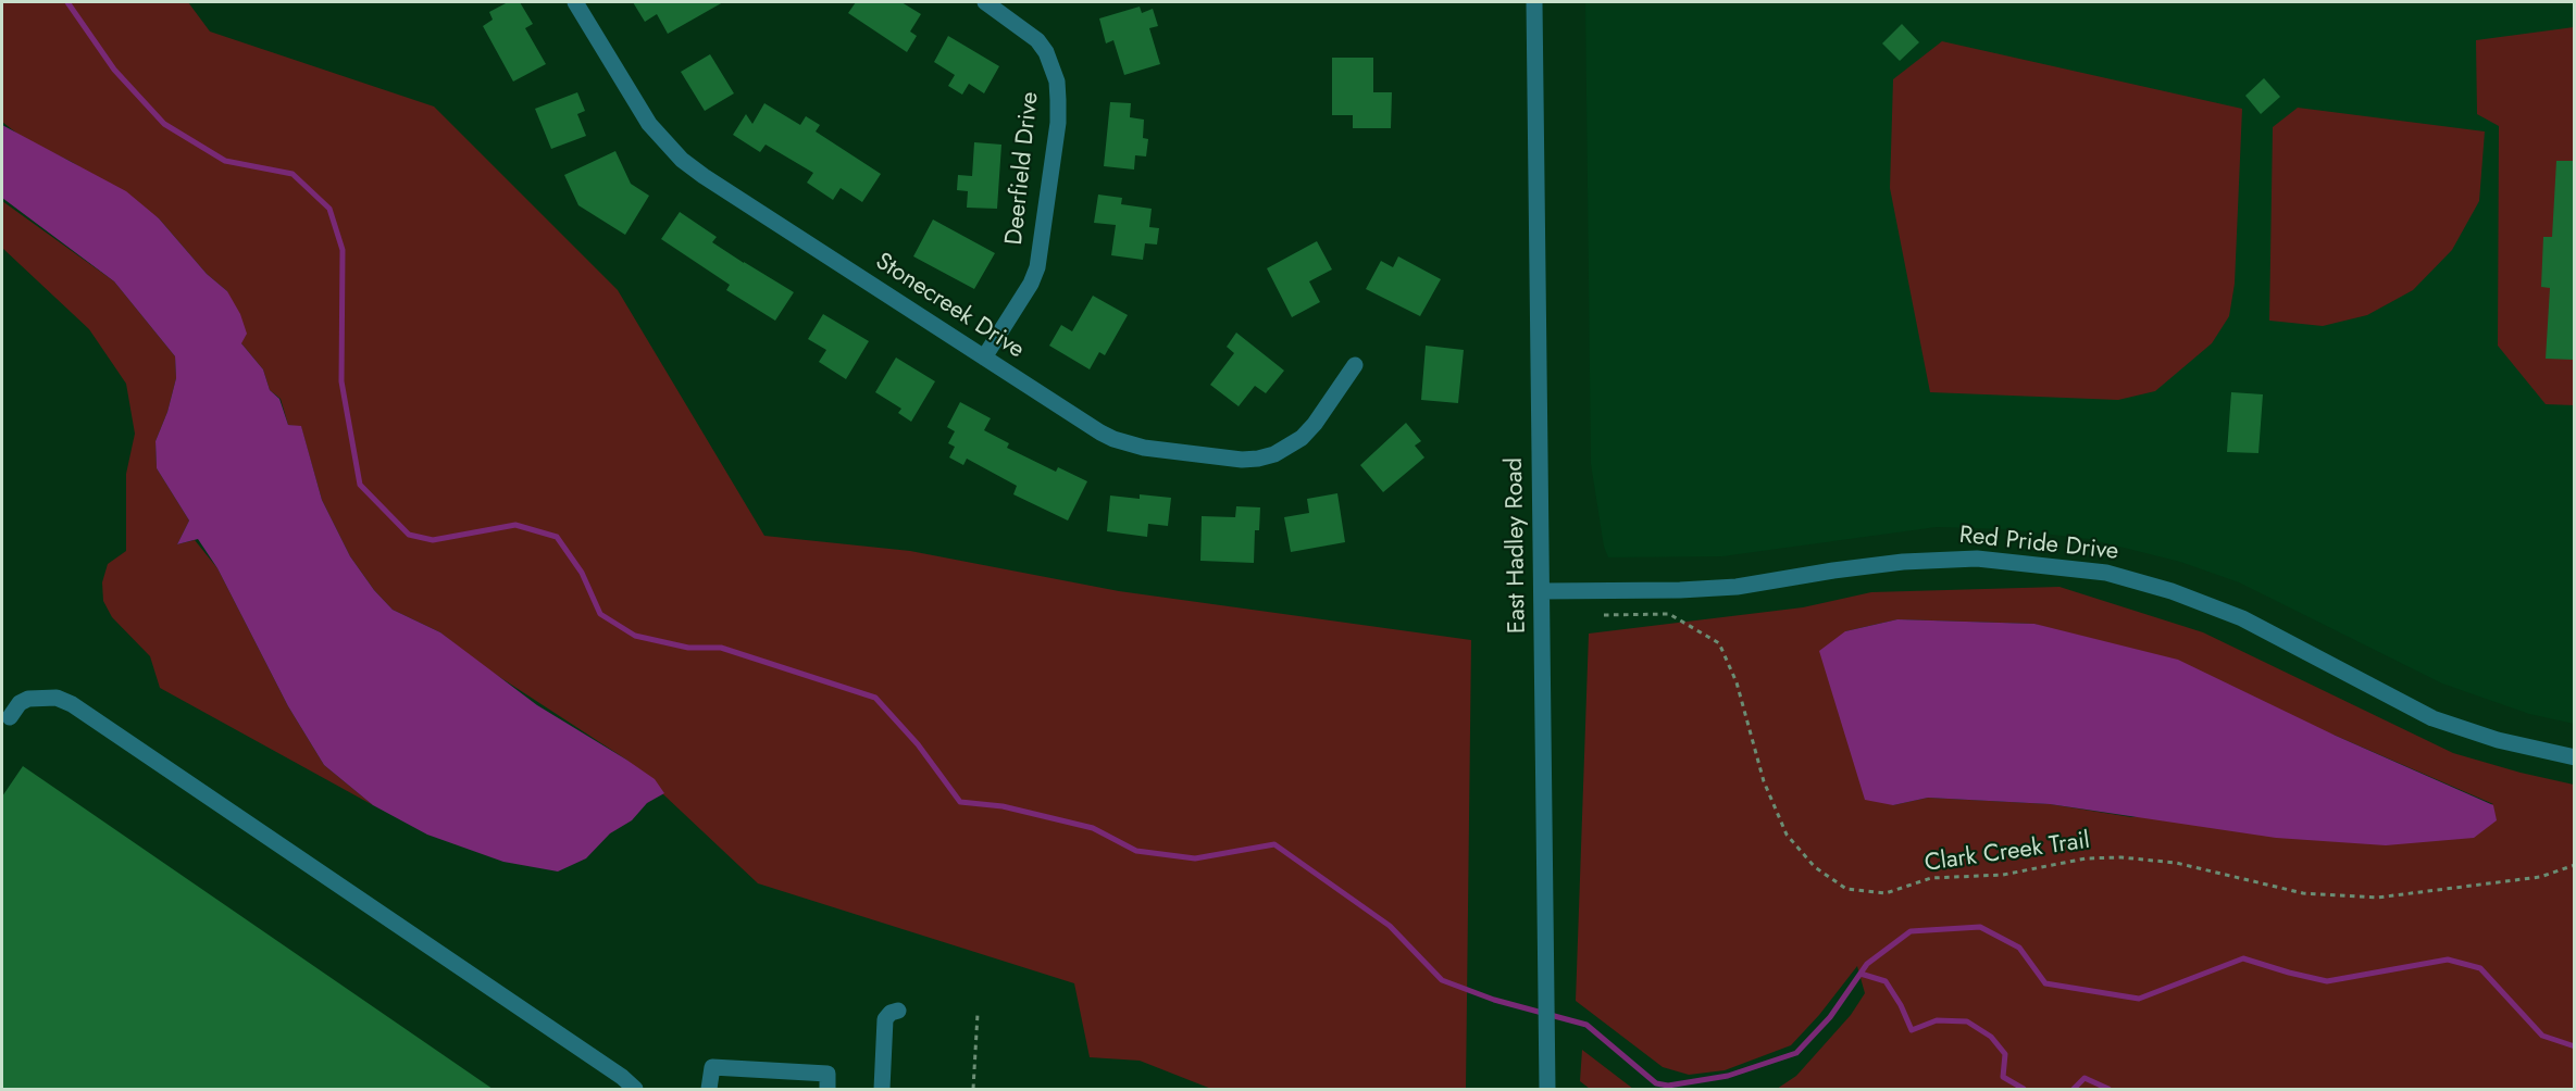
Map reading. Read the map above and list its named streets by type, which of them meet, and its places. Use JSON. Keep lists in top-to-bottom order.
{
  "streets": {
    "street": [
      "Deerfield Drive",
      "Stonecreek Drive",
      "Red Pride Drive",
      "East Hadley Road"
    ],
    "path": ["Clark Creek Trail"]
  },
  "crossings": [
    ["Deerfield Drive", "Stonecreek Drive"],
    ["Red Pride Drive", "East Hadley Road"]
  ]
}
